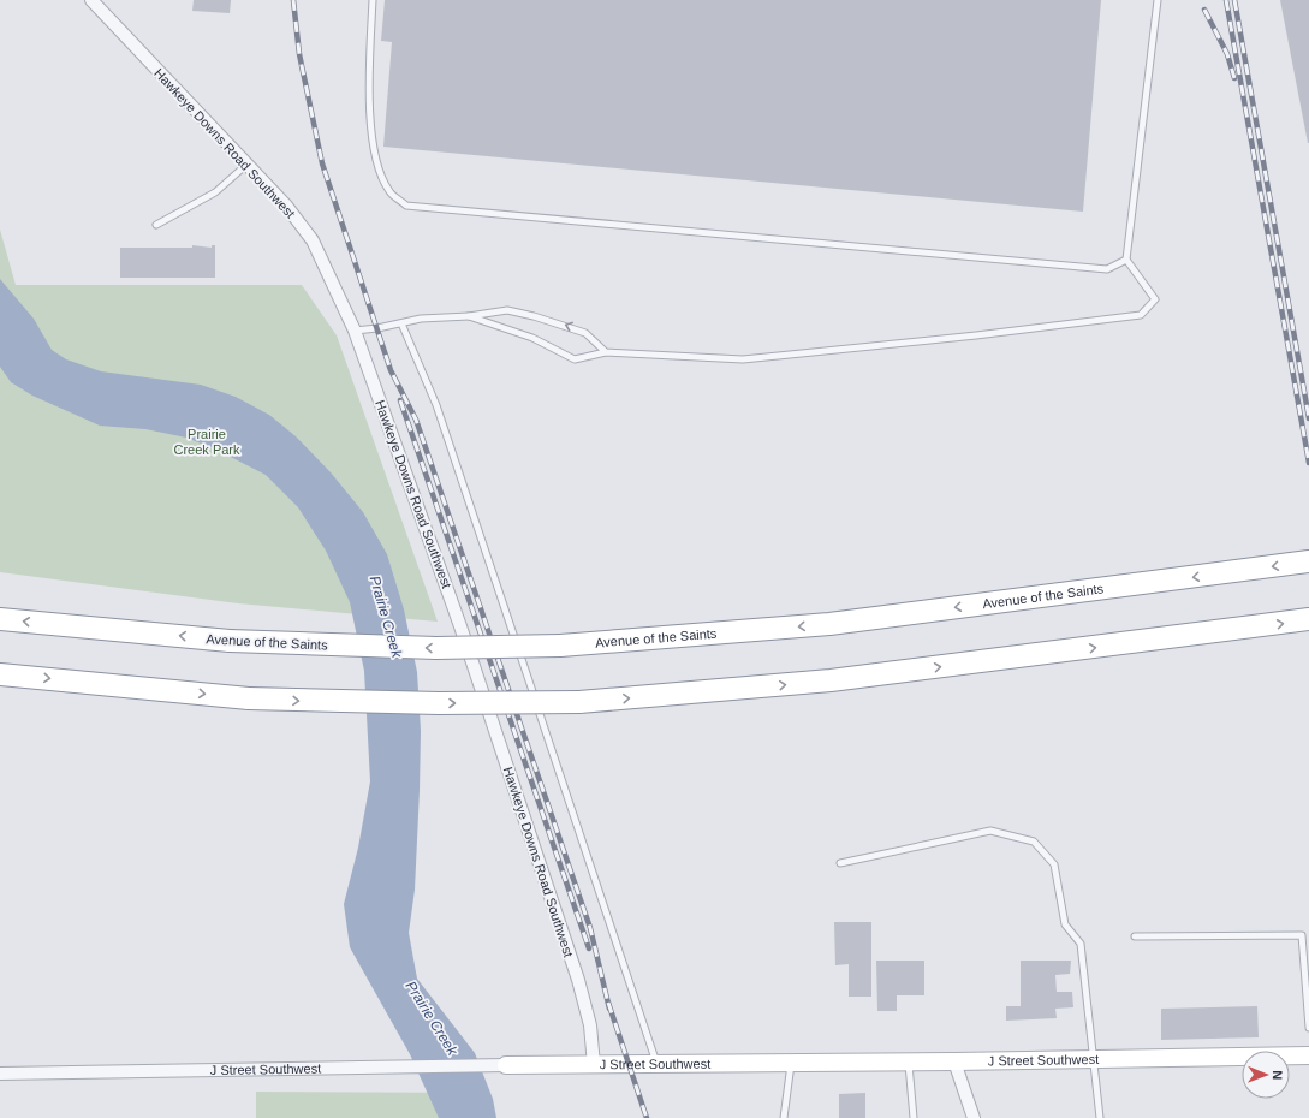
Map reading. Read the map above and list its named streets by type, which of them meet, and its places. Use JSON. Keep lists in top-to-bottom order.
{
  "streets": {
    "highway": ["Avenue of the Saints"],
    "street": ["Hawkeye Downs Road Southwest", "J Street Southwest"]
  },
  "crossings": [
    ["Hawkeye Downs Road Southwest", "J Street Southwest"]
  ],
  "water": ["Prairie Creek"],
  "parks": ["Prairie Creek Park"],
  "north": "right"
}
